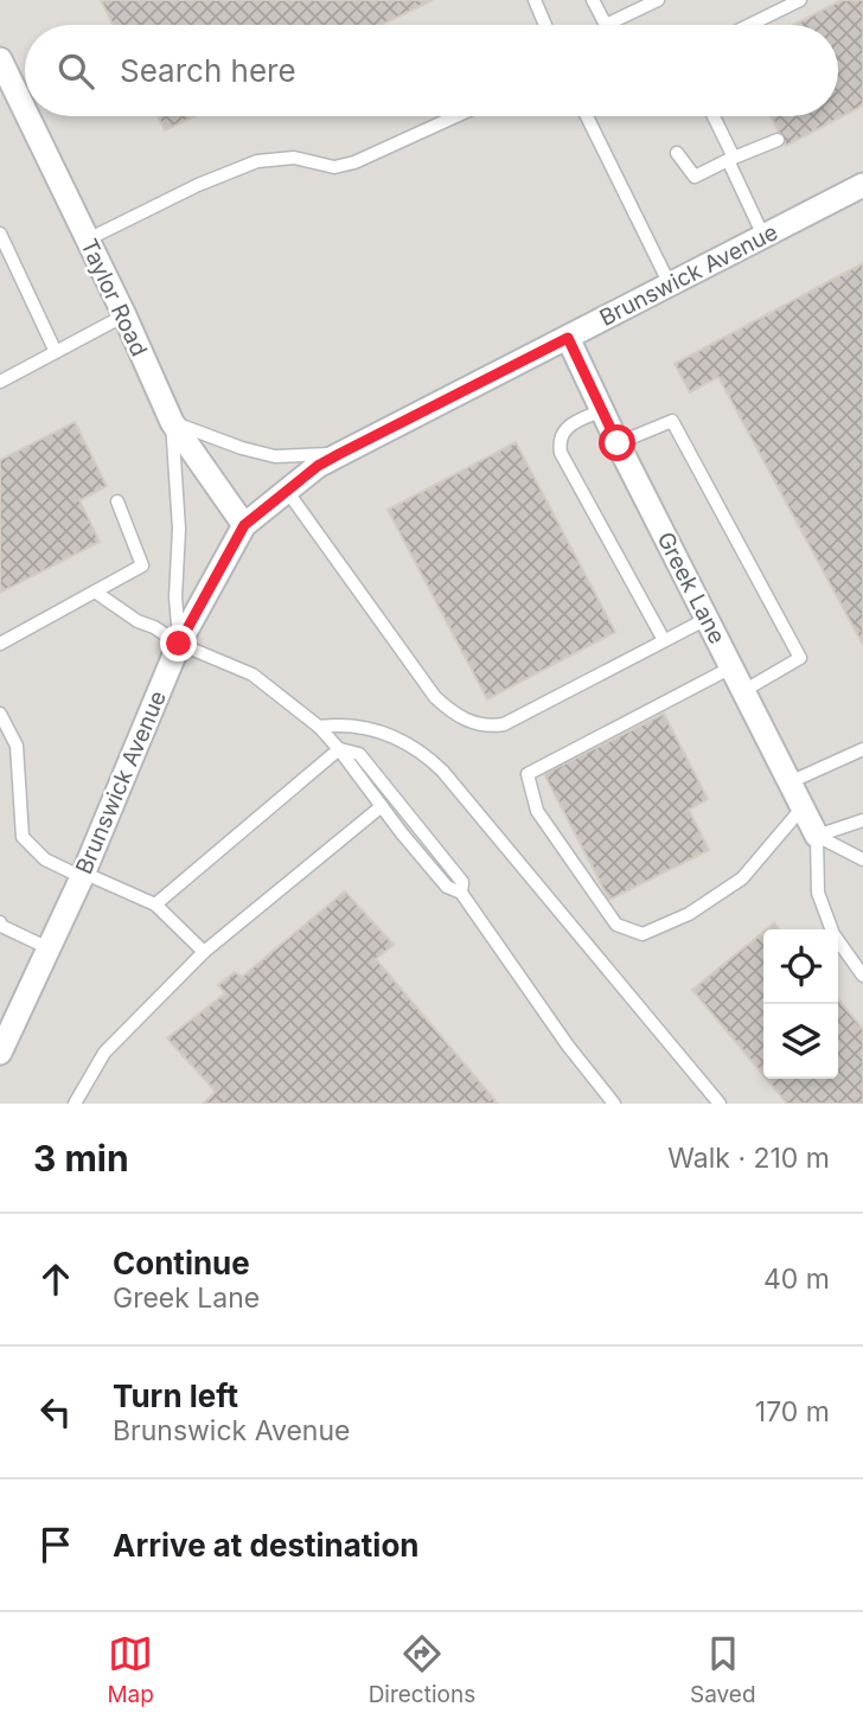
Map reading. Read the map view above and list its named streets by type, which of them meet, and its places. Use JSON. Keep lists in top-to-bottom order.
{
  "streets": {
    "street": ["Brunswick Avenue", "Taylor Road", "Greek Lane"]
  },
  "crossings": [
    ["Brunswick Avenue", "Taylor Road"],
    ["Brunswick Avenue", "Greek Lane"]
  ],
  "page": {
    "search": "Search here",
    "heading": ["3 min", "Walk · 210 m"],
    "list": [
      ["Continue", "Greek Lane", "40 m"],
      ["Turn left", "Brunswick Avenue", "170 m"],
      "Arrive at destination"
    ],
    "nav": ["Map", "Directions", "Saved"]
  }
}
